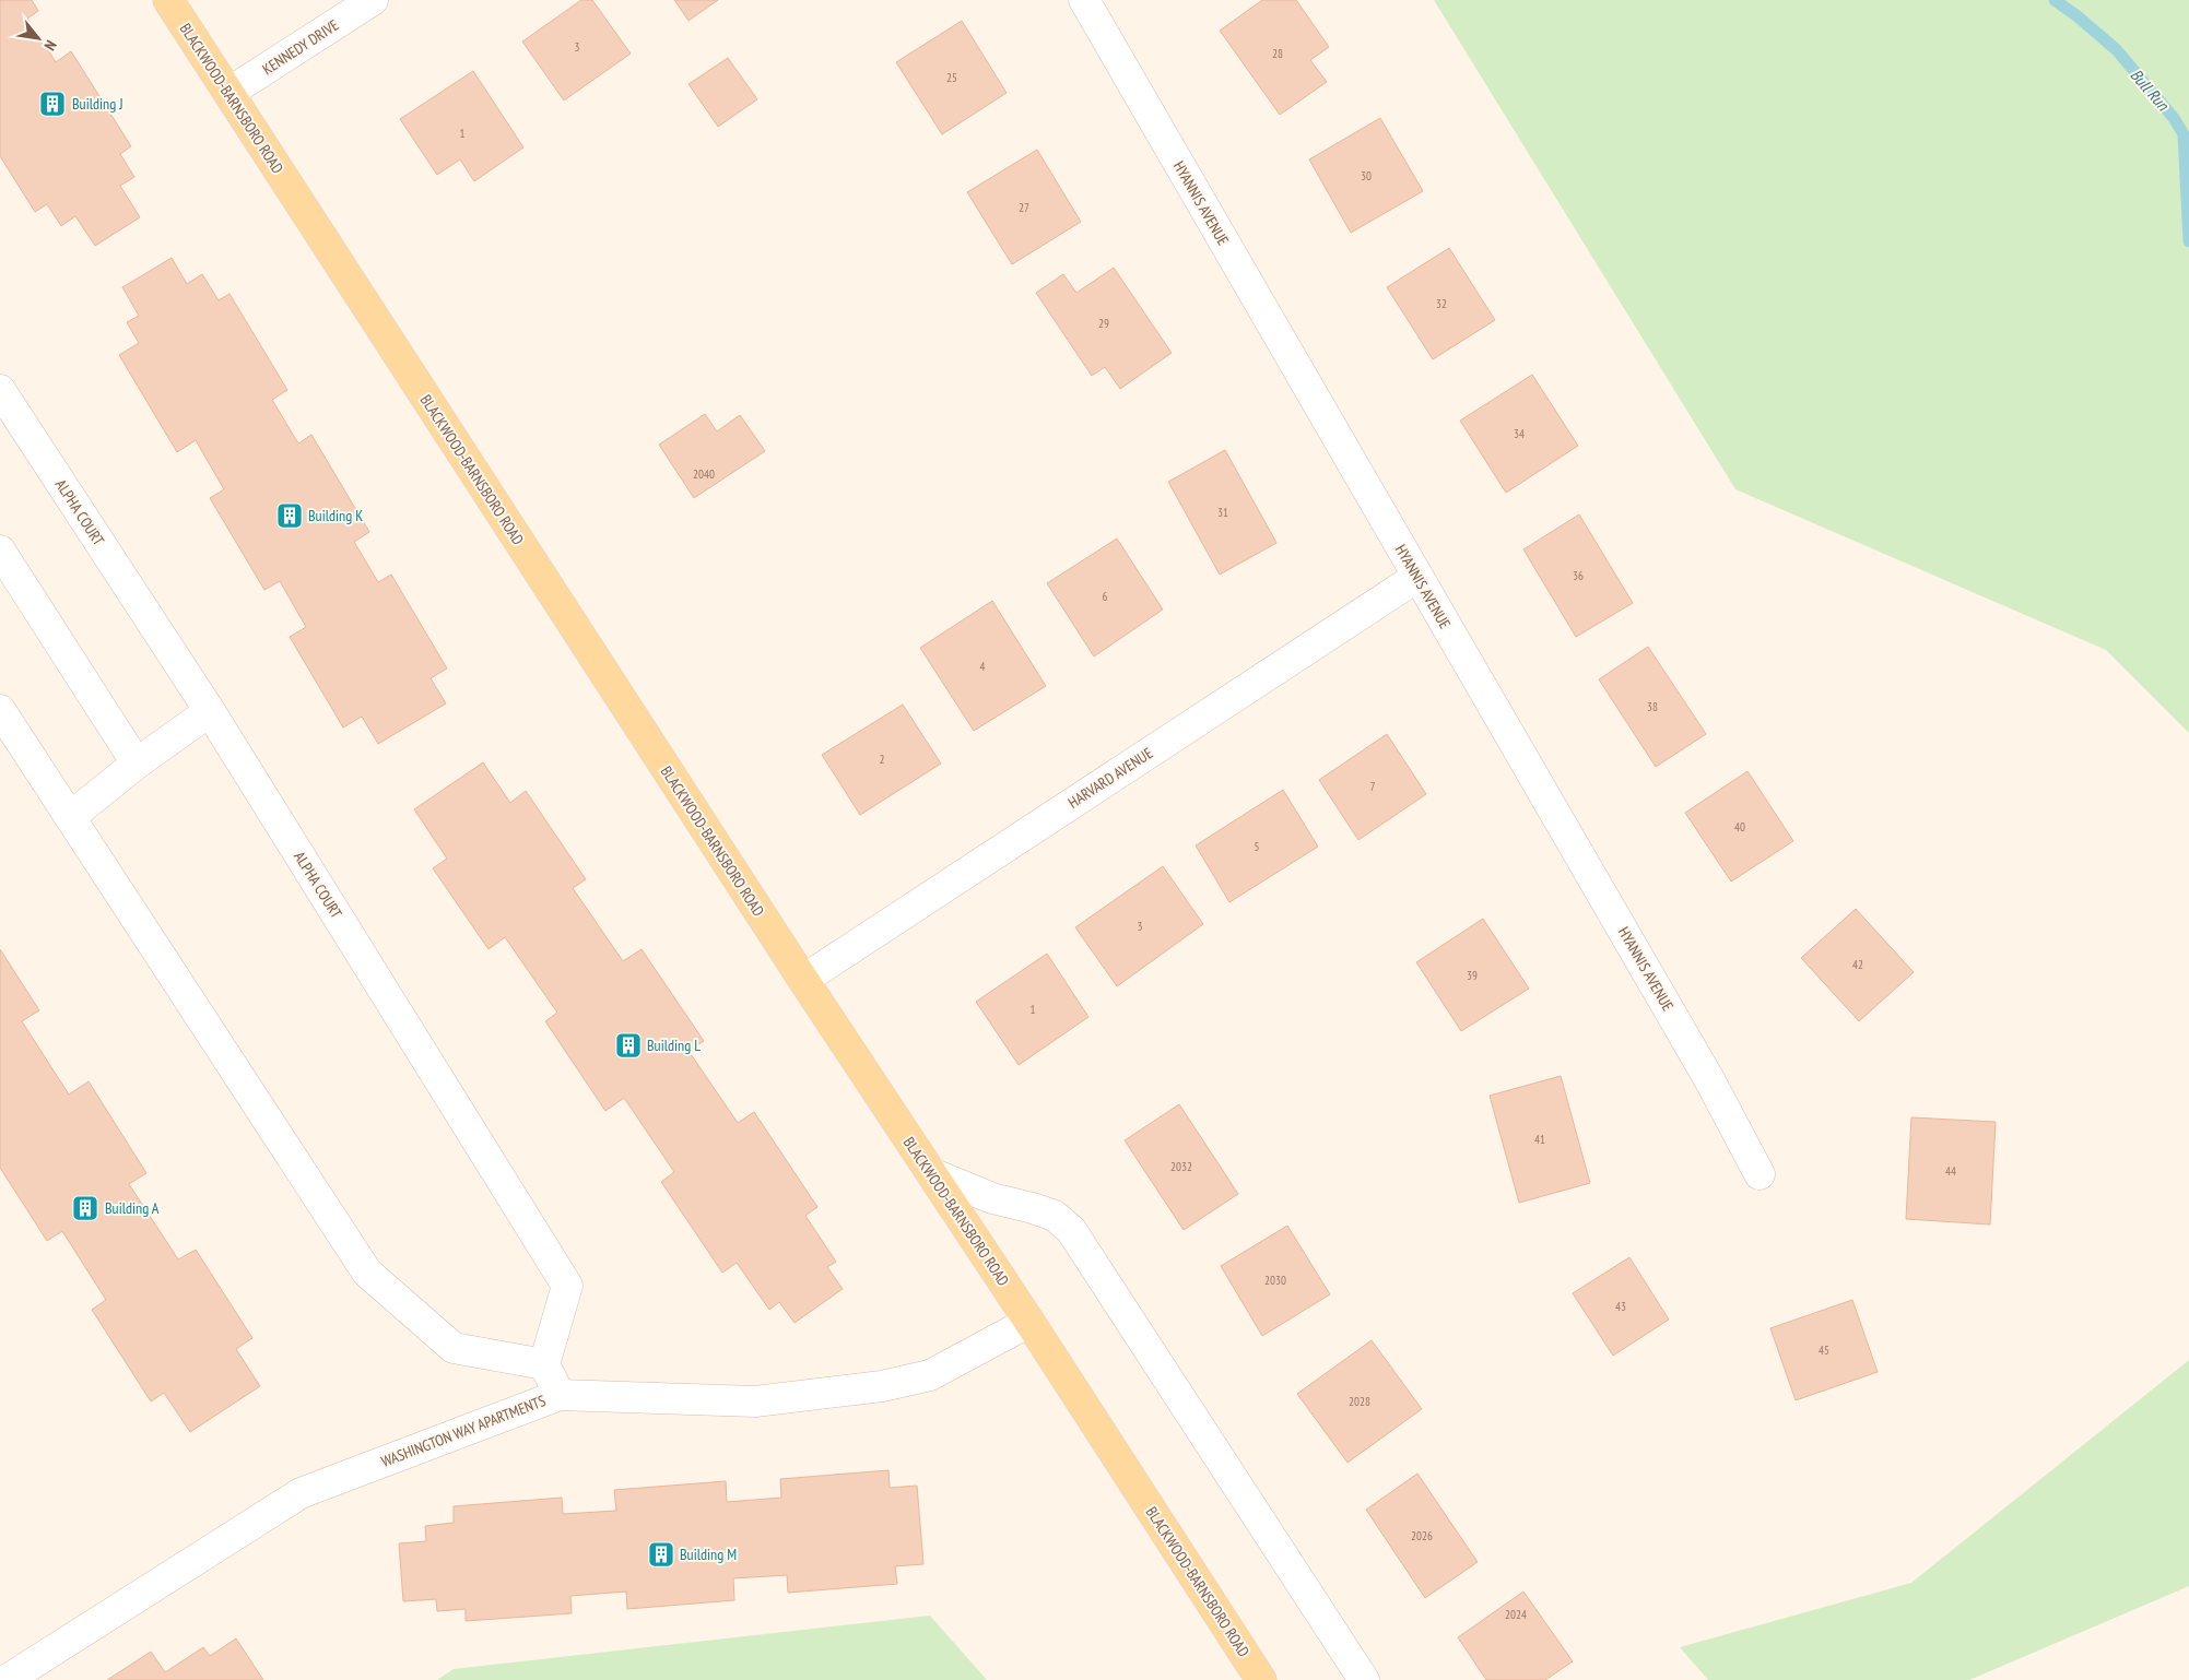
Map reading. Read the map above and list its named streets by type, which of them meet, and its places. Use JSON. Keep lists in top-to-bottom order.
{
  "streets": {
    "main road": ["BLACKWOOD-BARNSBORO ROAD"],
    "street": [
      "KENNEDY DRIVE",
      "HYANNIS AVENUE",
      "ALPHA COURT",
      "HARVARD AVENUE",
      "WASHINGTON WAY APARTMENTS"
    ]
  },
  "crossings": [
    ["KENNEDY DRIVE", "BLACKWOOD-BARNSBORO ROAD"],
    ["BLACKWOOD-BARNSBORO ROAD", "HARVARD AVENUE"],
    ["BLACKWOOD-BARNSBORO ROAD", "WASHINGTON WAY APARTMENTS"],
    ["HYANNIS AVENUE", "HARVARD AVENUE"]
  ],
  "water": ["Bull Run"],
  "places": {
    "building": [
      "Building J",
      "Building K",
      "Building L",
      "Building A",
      "Building M"
    ]
  },
  "house_numbers": [
    "3",
    "28",
    "25",
    "1",
    "30",
    "27",
    "32",
    "29",
    "34",
    "2040",
    "31",
    "36",
    "6",
    "4",
    "38",
    "2",
    "7",
    "40",
    "5",
    "3",
    "42",
    "39",
    "1",
    "41",
    "2032",
    "44",
    "2030",
    "43",
    "45",
    "2028",
    "2026",
    "2024"
  ],
  "north": "bottom right"
}
